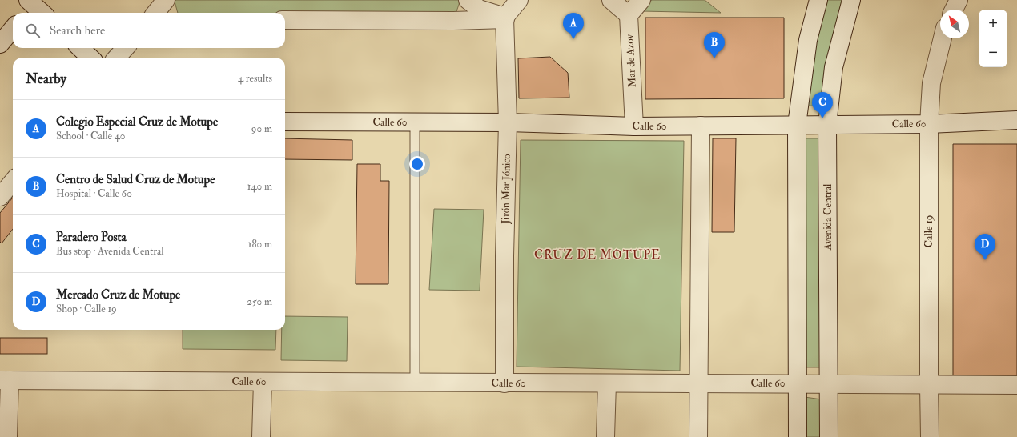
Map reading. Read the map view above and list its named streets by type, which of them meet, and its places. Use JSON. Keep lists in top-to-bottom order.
{
  "streets": {
    "street": [
      "Mar de Azov",
      "Calle 60",
      "Jirón Mar Jónico",
      "Avenida Central",
      "Calle 19"
    ]
  },
  "crossings": [
    ["Mar de Azov", "Calle 60"],
    ["Calle 60", "Jirón Mar Jónico"],
    ["Calle 60", "Avenida Central"],
    ["Calle 60", "Calle 19"]
  ],
  "districts": ["CRUZ DE MOTUPE"],
  "north": "top left",
  "page": {
    "map_buttons": ["+", "−"],
    "pins": [
      "A",
      "B",
      "C",
      "D"
    ],
    "search": "Search here",
    "heading": ["Nearby", "4 results"],
    "list": [
      {
        "mark": "A",
        "name": "Colegio Especial Cruz de Motupe",
        "note": "School · Calle 40",
        "value": "90 m"
      },
      {
        "mark": "B",
        "name": "Centro de Salud Cruz de Motupe",
        "note": "Hospital · Calle 60",
        "value": "140 m"
      },
      {
        "mark": "C",
        "name": "Paradero Posta",
        "note": "Bus stop · Avenida Central",
        "value": "180 m"
      },
      {
        "mark": "D",
        "name": "Mercado Cruz de Motupe",
        "note": "Shop · Calle 19",
        "value": "250 m"
      }
    ]
  }
}
